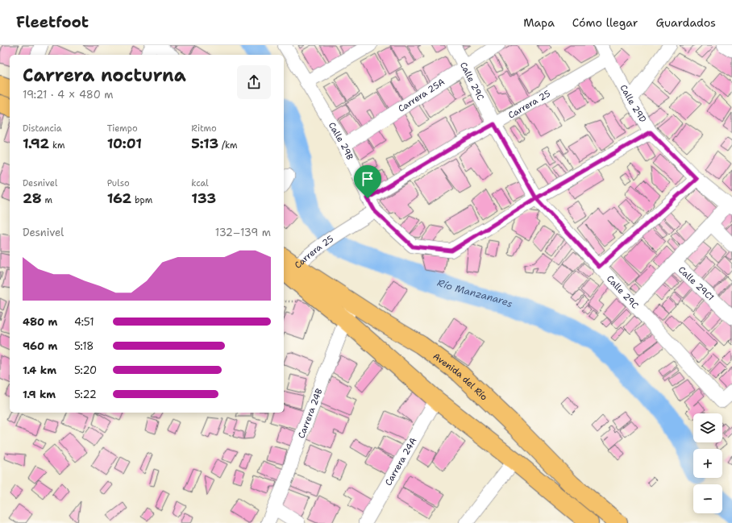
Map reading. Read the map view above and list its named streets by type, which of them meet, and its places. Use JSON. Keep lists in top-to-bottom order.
{
  "streets": {
    "main road": ["Avenida del Río"],
    "street": [
      "Calle 29C",
      "Carrera 25A",
      "Carrera 25",
      "Calle 29D",
      "Calle 29B",
      "Calle 29C1",
      "Carrera 24B",
      "Carrera 24A"
    ]
  },
  "crossings": [
    ["Calle 29C", "Carrera 25A"],
    ["Calle 29C", "Carrera 25"],
    ["Calle 29C", "Calle 29B"],
    ["Calle 29C", "Calle 29C1"],
    ["Carrera 25A", "Calle 29B"],
    ["Carrera 25", "Calle 29D"],
    ["Carrera 25", "Calle 29B"],
    ["Carrera 25", "Avenida del Río"],
    ["Calle 29D", "Calle 29C1"],
    ["Avenida del Río", "Carrera 24B"],
    ["Avenida del Río", "Carrera 24A"]
  ],
  "water": ["Río Manzanares"],
  "page": {
    "header": "Fleetfoot",
    "nav": ["Mapa", "Cómo llegar", "Guardados"],
    "heading": ["Carrera nocturna", "19:21 · 4 × 480 m"],
    "stats": [
      ["Distancia", "1.92 km"],
      ["Tiempo", "10:01"],
      ["Ritmo", "5:13 /km"],
      ["Desnivel", "28 m"],
      ["Pulso", "162 bpm"],
      ["kcal", "133"]
    ],
    "chart": ["Desnivel", "132–139 m"],
    "list": [
      {
        "name": "480 m",
        "note": "4:51"
      },
      {
        "name": "960 m",
        "note": "5:18"
      },
      {
        "name": "1.4 km",
        "note": "5:20"
      },
      {
        "name": "1.9 km",
        "note": "5:22"
      }
    ],
    "map_buttons": ["+", "−"]
  }
}
